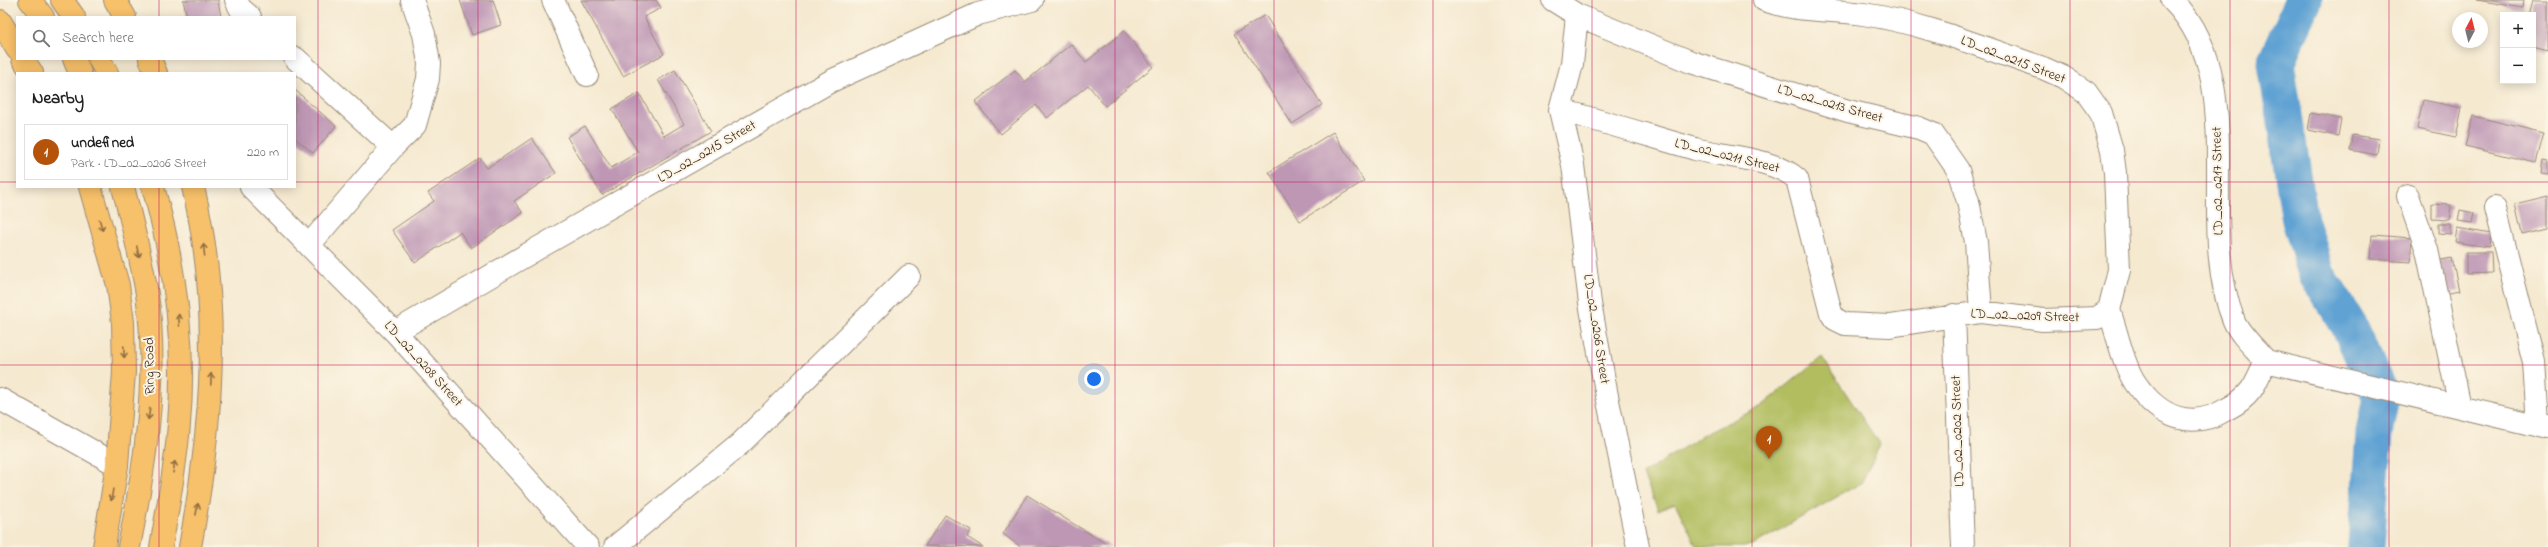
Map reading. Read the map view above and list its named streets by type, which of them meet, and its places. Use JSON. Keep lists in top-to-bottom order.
{
  "streets": {
    "main road": ["Ring Road"],
    "street": [
      "LD_02_0215 Street",
      "LD_02_0213 Street",
      "LD_02_0211 Street",
      "LD_02_0217 Street",
      "LD_02_0209 Street",
      "LD_02_0206 Street",
      "LD_02_0208 Street",
      "LD_02_0202 Street"
    ]
  },
  "crossings": [
    ["LD_02_0215 Street", "LD_02_0209 Street"],
    ["LD_02_0215 Street", "LD_02_0208 Street"],
    ["LD_02_0213 Street", "LD_02_0209 Street"],
    ["LD_02_0211 Street", "LD_02_0209 Street"],
    ["LD_02_0211 Street", "LD_02_0206 Street"],
    ["LD_02_0209 Street", "LD_02_0202 Street"]
  ],
  "north": "top",
  "page": {
    "map_buttons": ["+", "−"],
    "search": "Search here",
    "heading": "Nearby",
    "list": [
      {
        "mark": "1",
        "name": "undefined",
        "note": "Park · LD_02_0206 Street",
        "value": "220 m"
      }
    ],
    "pins": "1"
  }
}
